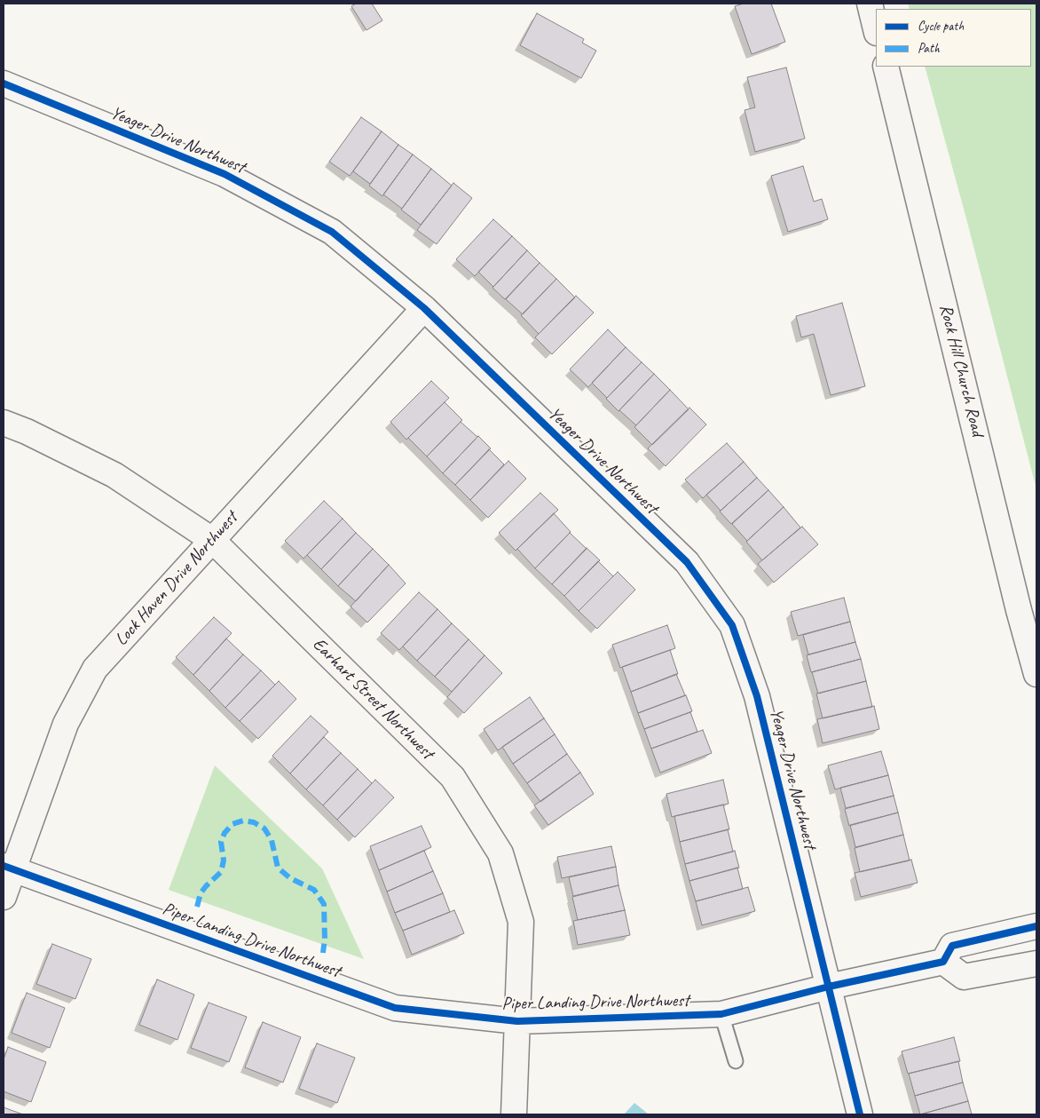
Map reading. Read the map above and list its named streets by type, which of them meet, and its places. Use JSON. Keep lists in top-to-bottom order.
{
  "streets": {
    "street": [
      "Yeager Drive Northwest",
      "Rock Hill Church Road",
      "Lock Haven Drive Northwest",
      "Earhart Street Northwest",
      "Piper Landing Drive Northwest"
    ]
  },
  "crossings": [
    ["Yeager Drive Northwest", "Lock Haven Drive Northwest"],
    ["Yeager Drive Northwest", "Piper Landing Drive Northwest"],
    ["Lock Haven Drive Northwest", "Earhart Street Northwest"],
    ["Lock Haven Drive Northwest", "Piper Landing Drive Northwest"],
    ["Earhart Street Northwest", "Piper Landing Drive Northwest"]
  ],
  "legend": ["Cycle path", "Path"]
}
